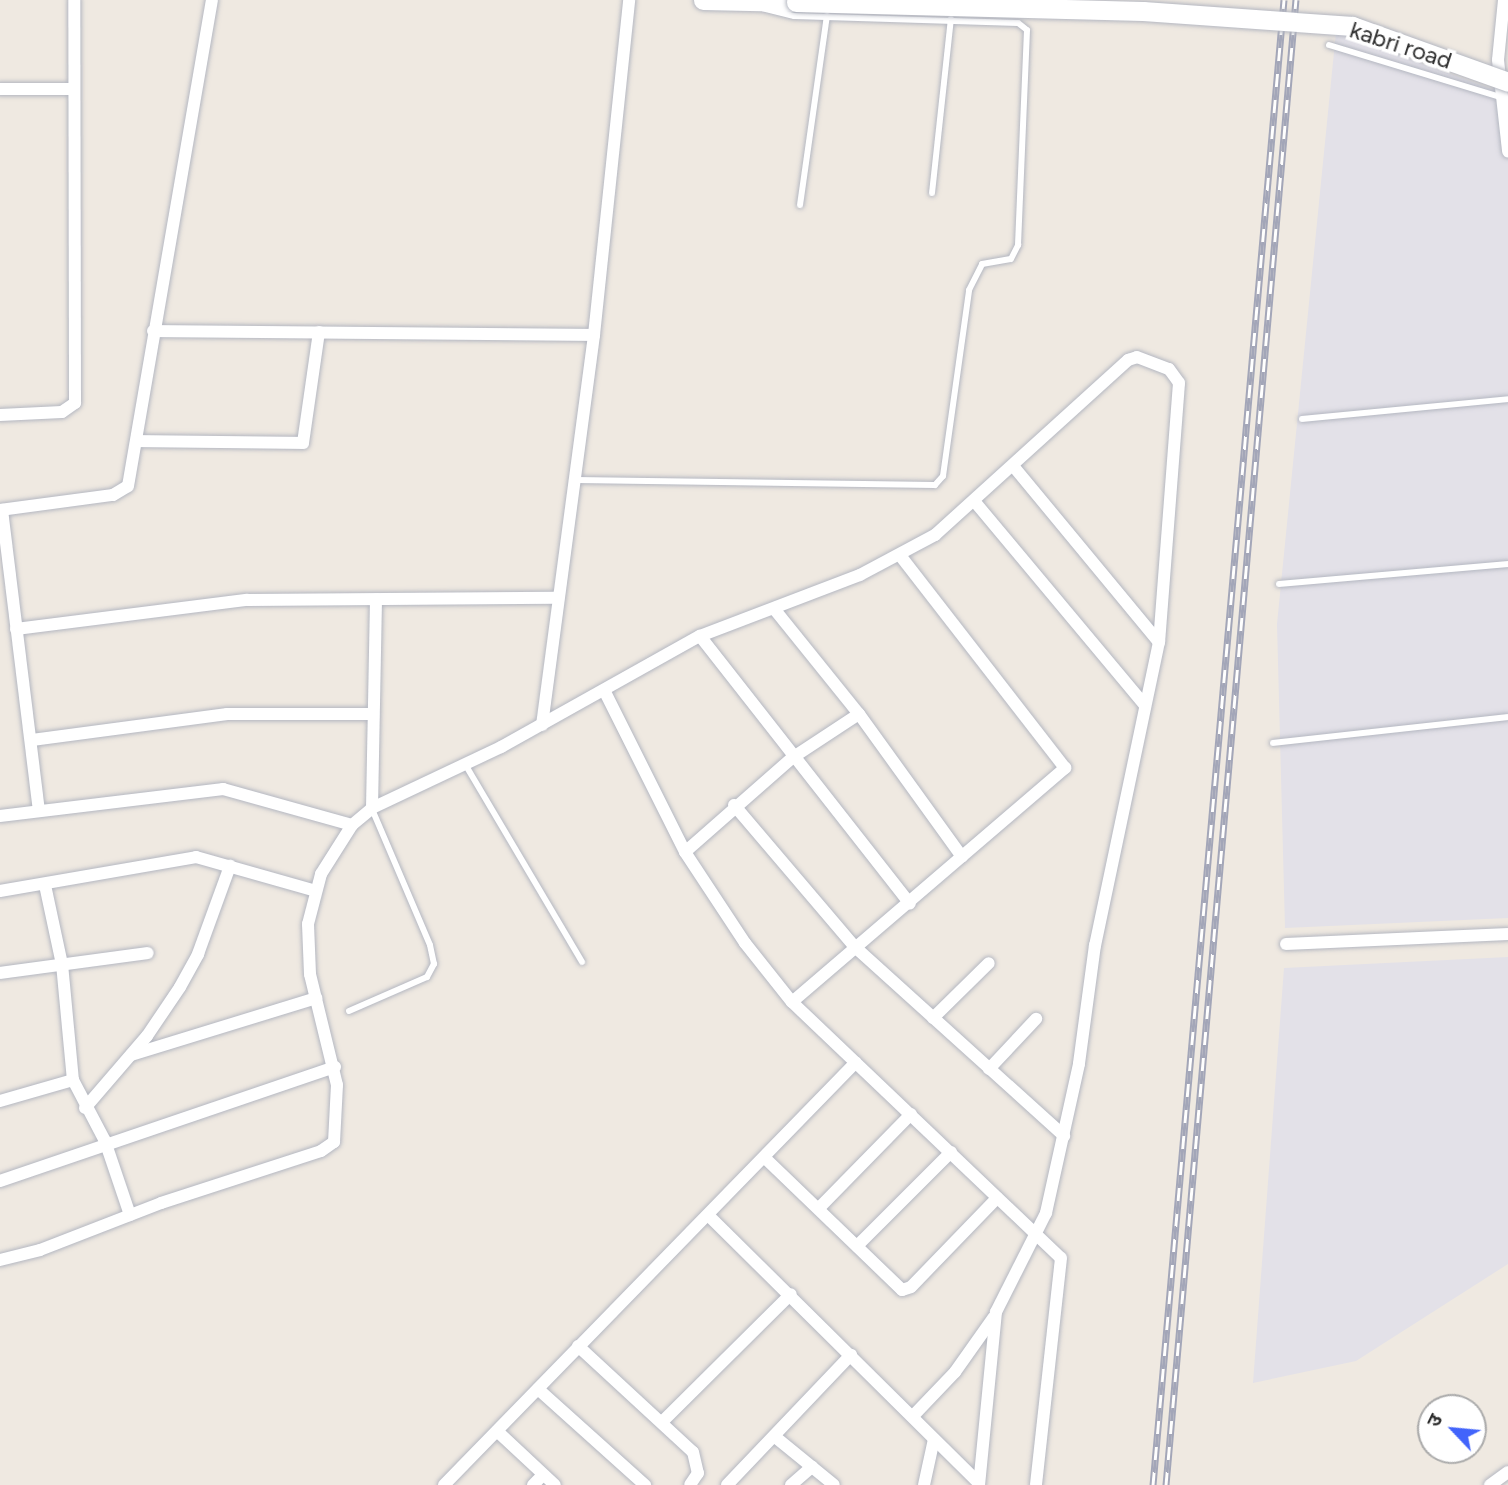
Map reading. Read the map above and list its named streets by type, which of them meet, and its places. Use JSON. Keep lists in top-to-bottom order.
{
  "streets": {
    "street": ["kabri road"]
  },
  "north": "top left"
}
